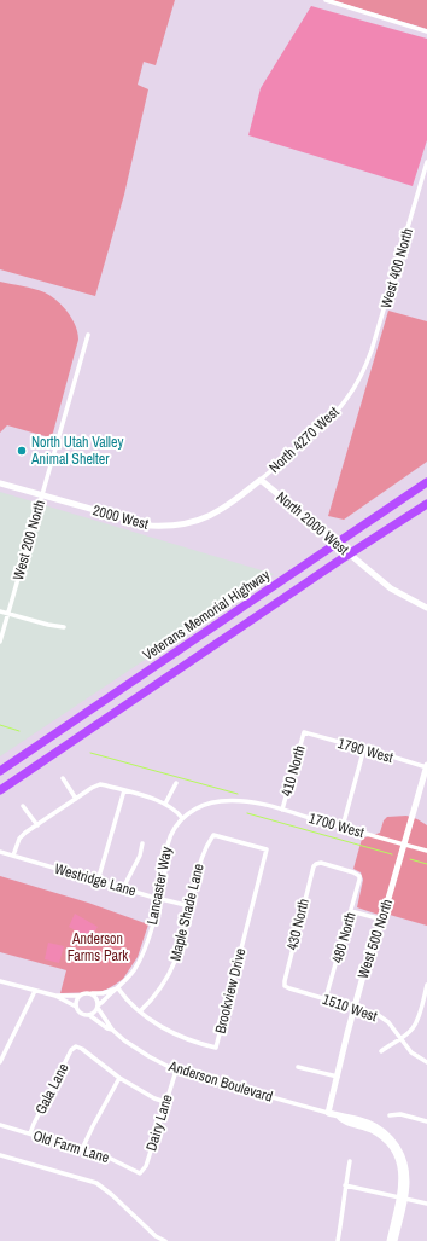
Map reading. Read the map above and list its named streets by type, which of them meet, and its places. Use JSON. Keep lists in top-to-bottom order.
{
  "streets": {
    "highway": ["Veterans Memorial Highway"],
    "street": [
      "West 400 North",
      "North 4270 West",
      "2000 West",
      "North 2000 West",
      "West 200 North",
      "1790 West",
      "410 North",
      "1700 West",
      "Westridge Lane",
      "Lancaster Way",
      "Maple Shade Lane",
      "430 North",
      "480 North",
      "West 500 North",
      "Brookview Drive",
      "1510 West",
      "Anderson Boulevard",
      "Gala Lane",
      "Dairy Lane",
      "Old Farm Lane"
    ]
  },
  "crossings": [
    ["West 400 North", "North 4270 West"],
    ["North 4270 West", "2000 West"],
    ["North 4270 West", "North 2000 West"],
    ["2000 West", "North 2000 West"],
    ["2000 West", "West 200 North"],
    ["1790 West", "410 North"],
    ["1790 West", "West 500 North"],
    ["410 North", "1700 West"],
    ["1700 West", "Lancaster Way"],
    ["1700 West", "West 500 North"],
    ["Westridge Lane", "Lancaster Way"],
    ["Westridge Lane", "Maple Shade Lane"],
    ["Lancaster Way", "Brookview Drive"],
    ["Lancaster Way", "Anderson Boulevard"],
    ["Maple Shade Lane", "Brookview Drive"],
    ["430 North", "480 North"],
    ["430 North", "1510 West"],
    ["480 North", "1510 West"],
    ["West 500 North", "1510 West"],
    ["West 500 North", "Anderson Boulevard"],
    ["Anderson Boulevard", "Dairy Lane"],
    ["Gala Lane", "Old Farm Lane"],
    ["Dairy Lane", "Old Farm Lane"]
  ],
  "parks": ["Anderson Farms Park"],
  "places": ["North Utah Valley Animal Shelter"]
}
